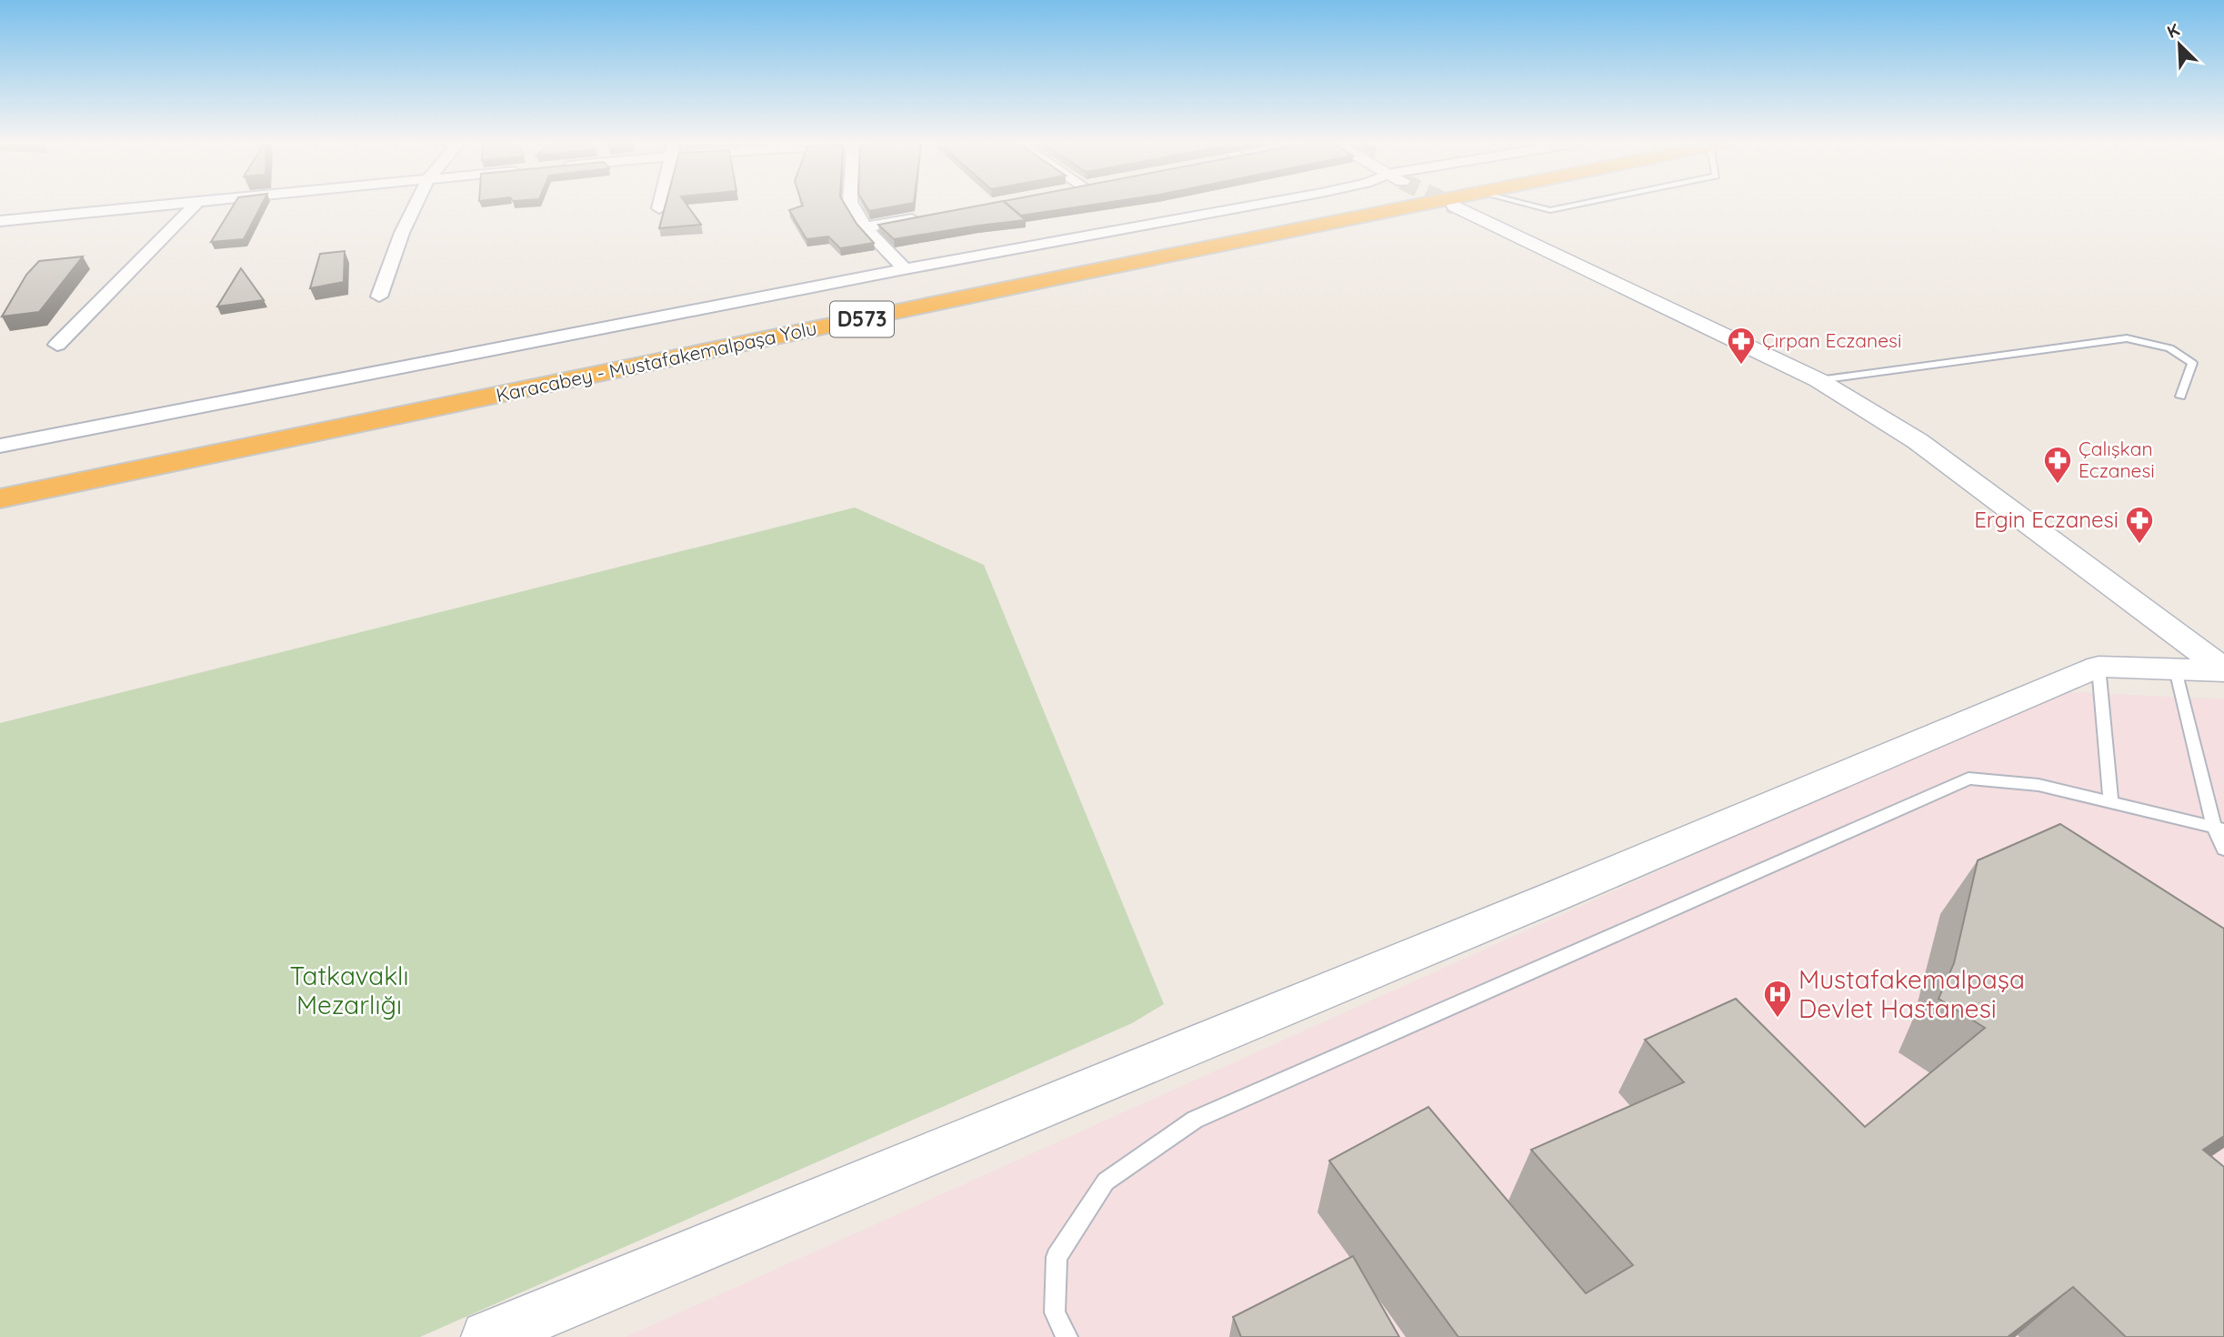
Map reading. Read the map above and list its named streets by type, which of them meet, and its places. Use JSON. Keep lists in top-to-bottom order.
{
  "streets": {
    "highway": ["D573", "Karacabey - Mustafakemalpaşa Yolu"]
  },
  "parks": ["Tatkavaklı Mezarlığı"],
  "places": {
    "pharmacy": ["Çırpan Eczanesi", "Çalışkan Eczanesi", "Ergin Eczanesi"],
    "hospital": ["Mustafakemalpaşa Devlet Hastanesi"]
  },
  "north": "top left"
}
